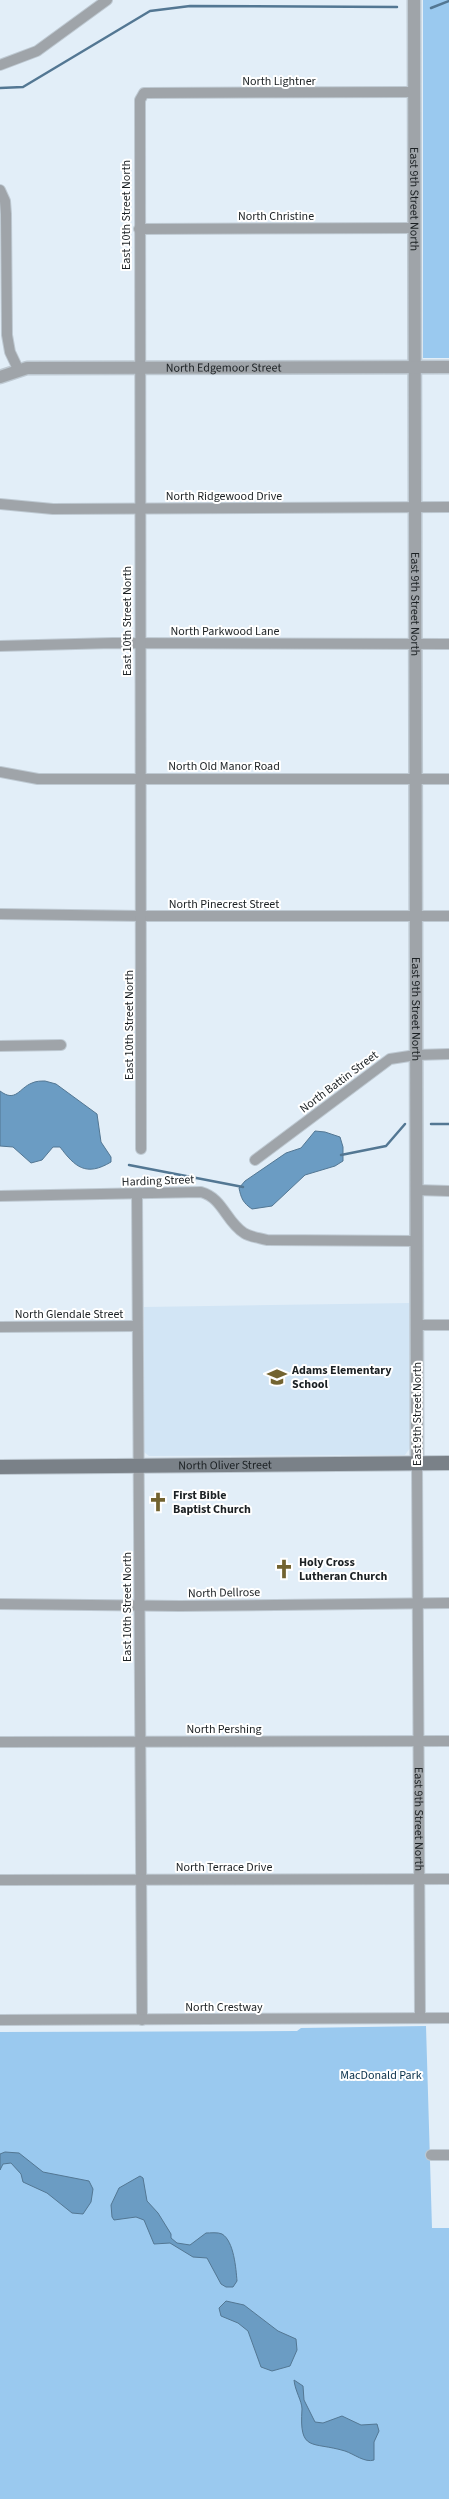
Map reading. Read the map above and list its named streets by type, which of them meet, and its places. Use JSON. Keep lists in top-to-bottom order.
{
  "streets": {
    "main road": ["North Oliver Street"],
    "street": [
      "North Lightner",
      "East 9th Street North",
      "East 10th Street North",
      "North Christine",
      "North Edgemoor Street",
      "North Ridgewood Drive",
      "North Parkwood Lane",
      "North Old Manor Road",
      "North Pinecrest Street",
      "North Battin Street",
      "Harding Street",
      "North Glendale Street",
      "North Dellrose",
      "North Pershing",
      "North Terrace Drive",
      "North Crestway"
    ]
  },
  "crossings": [
    ["North Lightner", "East 9th Street North"],
    ["North Lightner", "East 10th Street North"],
    ["East 9th Street North", "North Christine"],
    ["East 9th Street North", "North Edgemoor Street"],
    ["East 9th Street North", "North Ridgewood Drive"],
    ["East 9th Street North", "North Parkwood Lane"],
    ["East 9th Street North", "North Old Manor Road"],
    ["East 9th Street North", "North Pinecrest Street"],
    ["East 9th Street North", "North Battin Street"],
    ["East 9th Street North", "Harding Street"],
    ["East 9th Street North", "North Oliver Street"],
    ["East 9th Street North", "North Dellrose"],
    ["East 9th Street North", "North Pershing"],
    ["East 9th Street North", "North Terrace Drive"],
    ["East 9th Street North", "North Crestway"],
    ["East 10th Street North", "North Christine"],
    ["East 10th Street North", "North Edgemoor Street"],
    ["East 10th Street North", "North Ridgewood Drive"],
    ["East 10th Street North", "North Parkwood Lane"],
    ["East 10th Street North", "North Old Manor Road"],
    ["East 10th Street North", "North Pinecrest Street"],
    ["East 10th Street North", "Harding Street"],
    ["East 10th Street North", "North Glendale Street"],
    ["East 10th Street North", "North Oliver Street"],
    ["East 10th Street North", "North Dellrose"],
    ["East 10th Street North", "North Pershing"],
    ["East 10th Street North", "North Terrace Drive"],
    ["East 10th Street North", "North Crestway"]
  ],
  "parks": ["MacDonald Park"],
  "places": {
    "school or university": ["Adams Elementary School"],
    "church": ["First Bible Baptist Church", "Holy Cross Lutheran Church"]
  }
}
